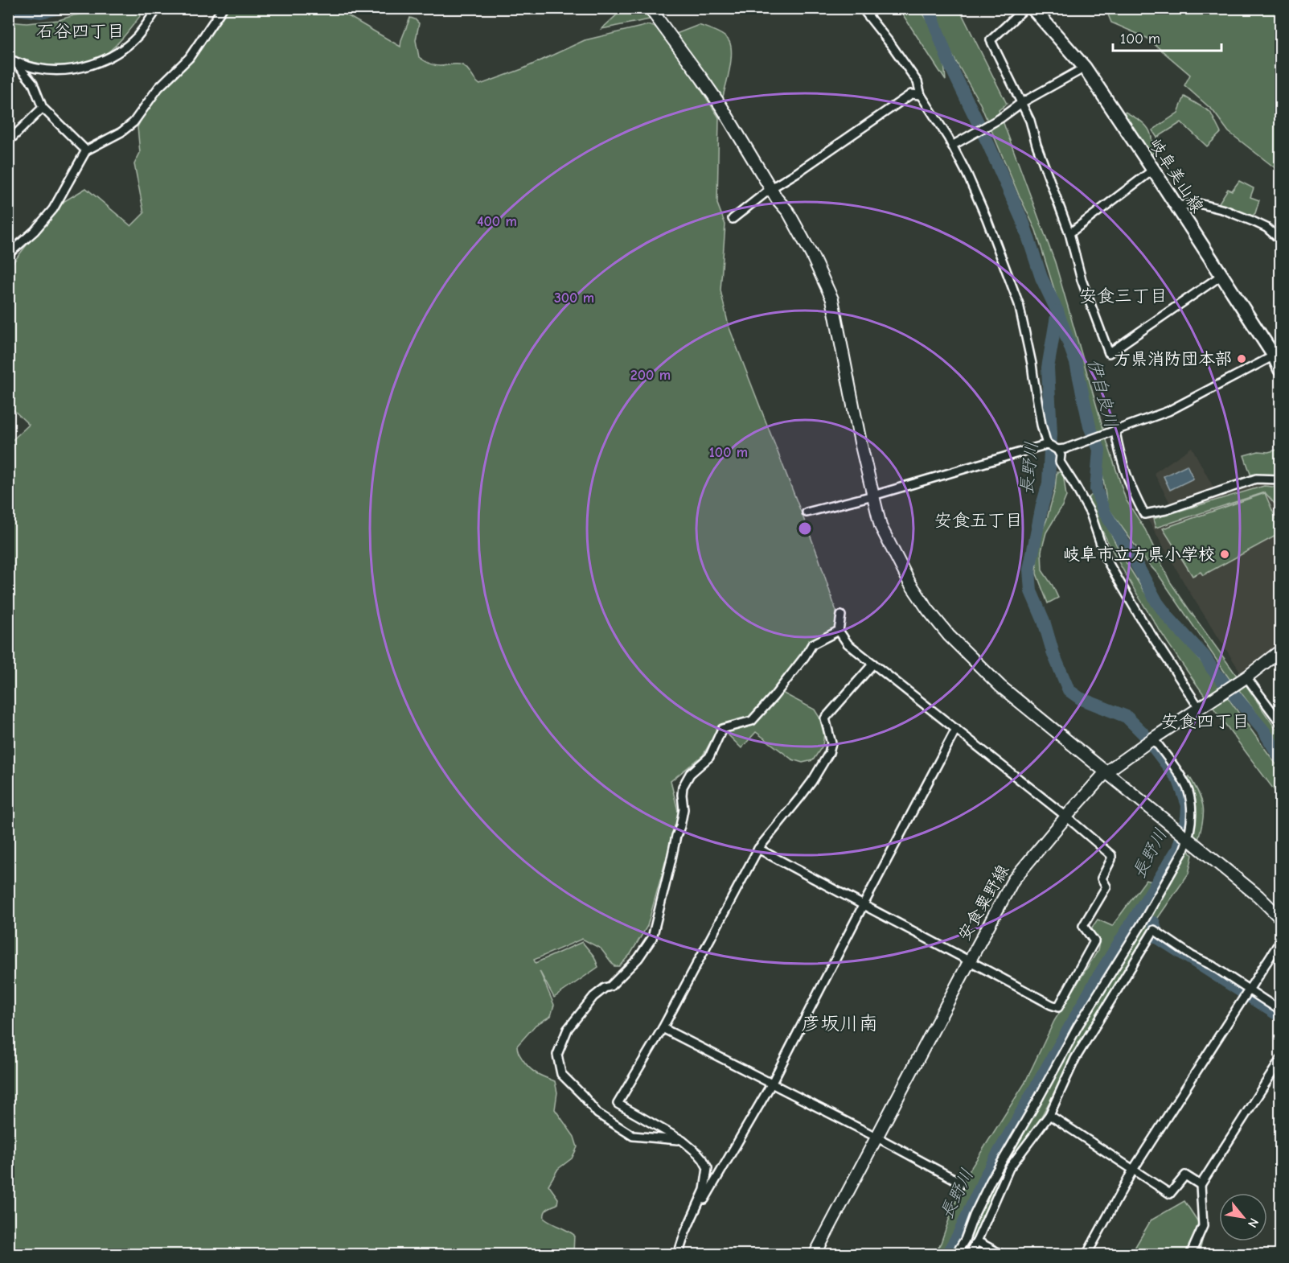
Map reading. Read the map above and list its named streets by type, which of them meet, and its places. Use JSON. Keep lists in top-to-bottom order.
{
  "streets": {
    "main road": ["岐阜美山線"],
    "street": ["安食粟野線"]
  },
  "districts": [
    "石谷四丁目",
    "安食三丁目",
    "安食五丁目",
    "安食四丁目",
    "彦坂川南"
  ],
  "water": ["伊自良川", "長野川"],
  "places": ["方県消防団本部", "岐阜市立方県小学校"],
  "scale_bar": "100 m",
  "north": "bottom right",
  "rings": [
    "400 m",
    "300 m",
    "200 m",
    "100 m"
  ]
}
